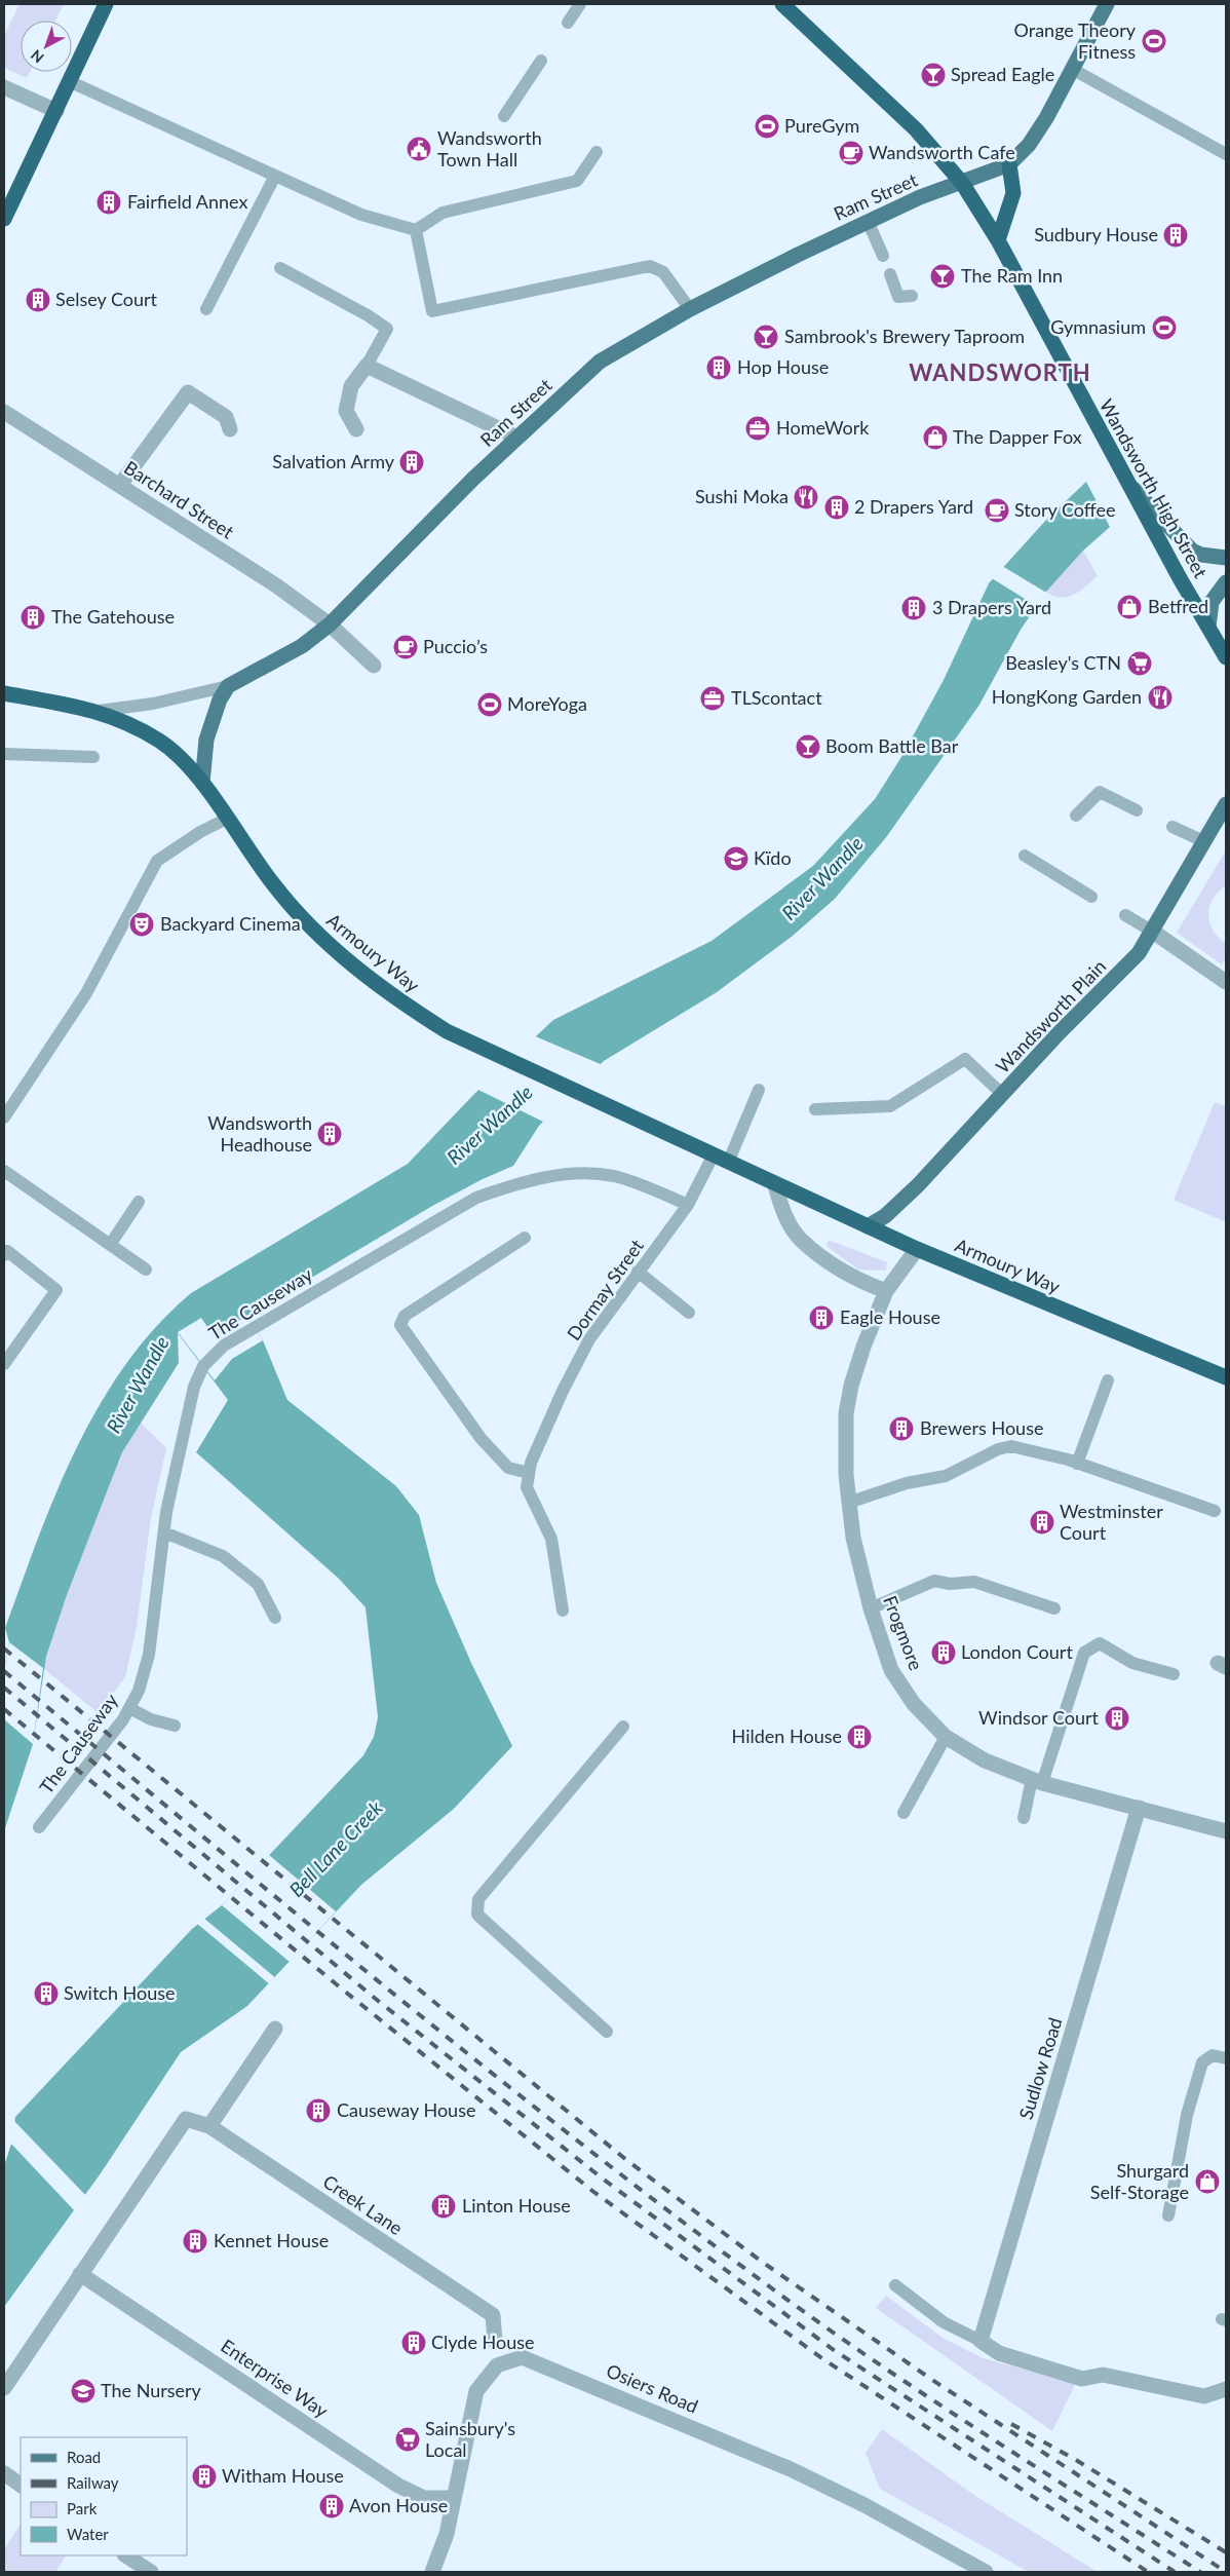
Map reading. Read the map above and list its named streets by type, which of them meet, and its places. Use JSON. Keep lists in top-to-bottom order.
{
  "streets": {
    "highway": ["Wandsworth High Street", "Armoury Way"],
    "main road": ["Ram Street", "Wandsworth Plain"],
    "street": [
      "Barchard Street",
      "Frogmore",
      "Sudlow Road",
      "Creek Lane",
      "Enterprise Way",
      "Osiers Road"
    ],
    "lane": ["Dormay Street", "The Causeway"]
  },
  "crossings": [
    ["Ram Street", "Wandsworth High Street"],
    ["Ram Street", "Barchard Street"],
    ["Armoury Way", "Wandsworth Plain"],
    ["Armoury Way", "Dormay Street"],
    ["Armoury Way", "Frogmore"],
    ["Dormay Street", "The Causeway"],
    ["Frogmore", "Sudlow Road"],
    ["Creek Lane", "Enterprise Way"],
    ["Enterprise Way", "Osiers Road"]
  ],
  "districts": ["WANDSWORTH"],
  "water": ["River Wandle", "Bell Lane Creek"],
  "places": {
    "sports": [
      "Orange Theory Fitness",
      "PureGym",
      "Gymnasium",
      "MoreYoga"
    ],
    "bar": [
      "Spread Eagle",
      "The Ram Inn",
      "Sambrook's Brewery Taproom",
      "Boom Battle Bar"
    ],
    "public building": ["Wandsworth Town Hall"],
    "cafe": ["Wandsworth Cafe", "Story Coffee", "Puccio’s"],
    "building": [
      "Fairfield Annex",
      "Sudbury House",
      "Selsey Court",
      "Hop House",
      "Salvation Army",
      "2 Drapers Yard",
      "3 Drapers Yard",
      "The Gatehouse",
      "Wandsworth Headhouse",
      "Eagle House",
      "Brewers House",
      "Westminster Court",
      "London Court",
      "Windsor Court",
      "Hilden House",
      "Switch House",
      "Causeway House",
      "Linton House",
      "Kennet House",
      "Clyde House",
      "Witham House",
      "Avon House"
    ],
    "office": ["HomeWork", "TLScontact"],
    "shop": ["The Dapper Fox", "Betfred", "Shurgard Self-Storage"],
    "restaurant": ["Sushi Moka", "HongKong Garden"],
    "supermarket": ["Beasley's CTN", "Sainsbury's Local"],
    "school or university": ["Kïdo", "The Nursery"],
    "theatre": ["Backyard Cinema"]
  },
  "legend": [
    "Road",
    "Railway",
    "Park",
    "Water"
  ],
  "north": "bottom left"
}
